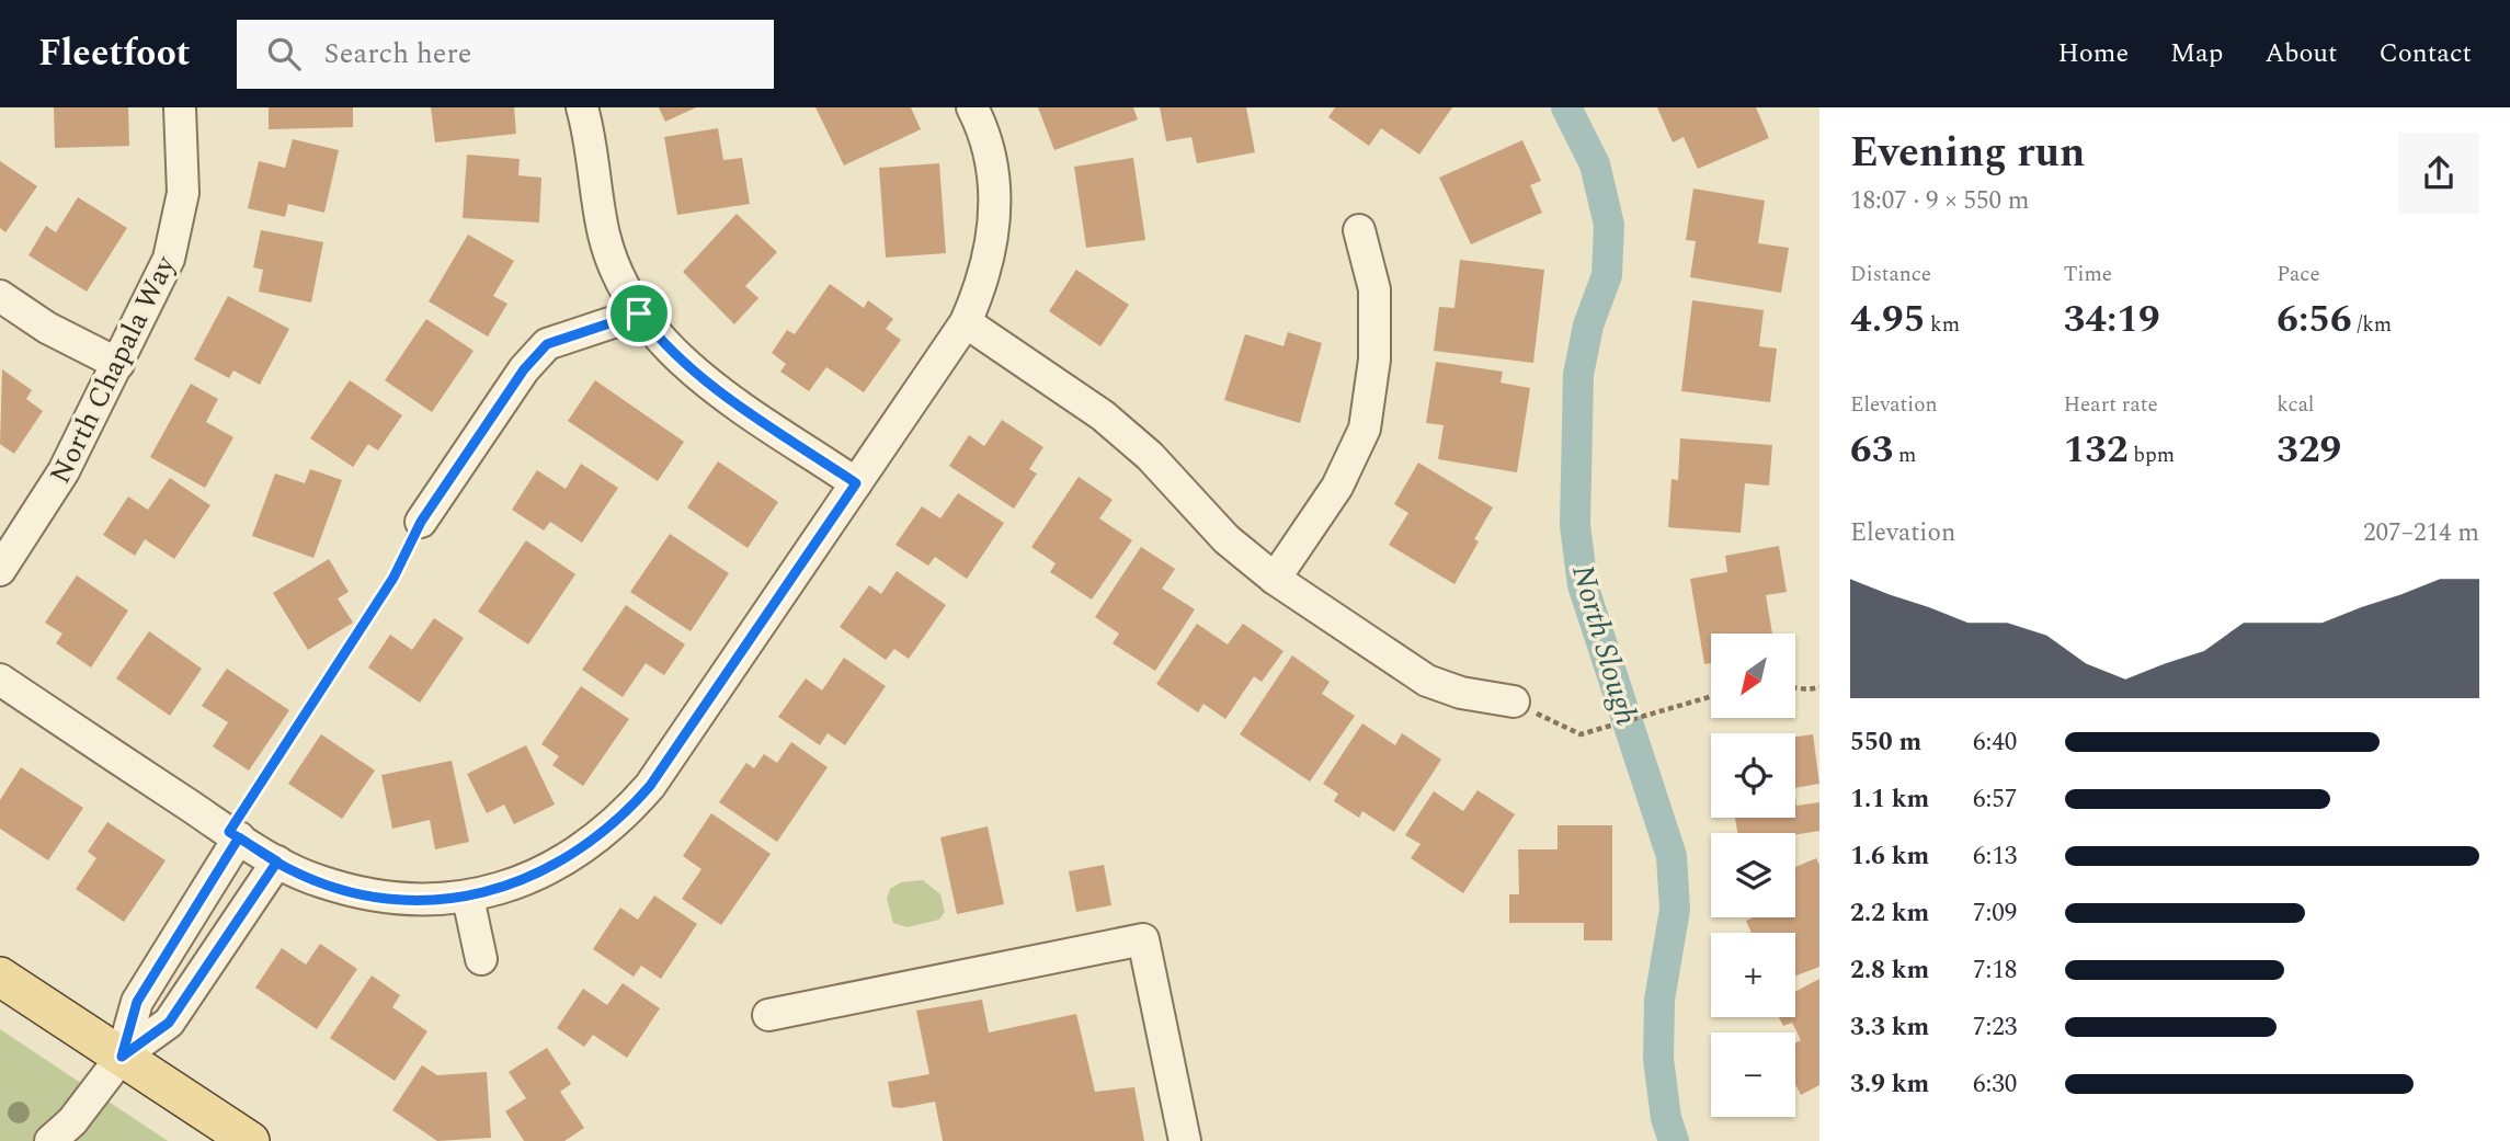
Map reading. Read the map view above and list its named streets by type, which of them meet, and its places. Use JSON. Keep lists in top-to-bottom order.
{
  "streets": {
    "street": ["North Chapala Way"]
  },
  "water": ["North Slough"],
  "north": "bottom left",
  "page": {
    "header": "Fleetfoot",
    "search": "Search here",
    "nav": [
      "Home",
      "Map",
      "About",
      "Contact"
    ],
    "heading": ["Evening run", "18:07 · 9 × 550 m"],
    "stats": [
      ["Distance", "4.95 km"],
      ["Time", "34:19"],
      ["Pace", "6:56 /km"],
      ["Elevation", "63 m"],
      ["Heart rate", "132 bpm"],
      ["kcal", "329"]
    ],
    "chart": ["Elevation", "207–214 m"],
    "map_buttons": ["+", "−"],
    "list": [
      {
        "name": "550 m",
        "note": "6:40"
      },
      {
        "name": "1.1 km",
        "note": "6:57"
      },
      {
        "name": "1.6 km",
        "note": "6:13"
      },
      {
        "name": "2.2 km",
        "note": "7:09"
      },
      {
        "name": "2.8 km",
        "note": "7:18"
      },
      {
        "name": "3.3 km",
        "note": "7:23"
      },
      {
        "name": "3.9 km",
        "note": "6:30"
      }
    ]
  }
}
